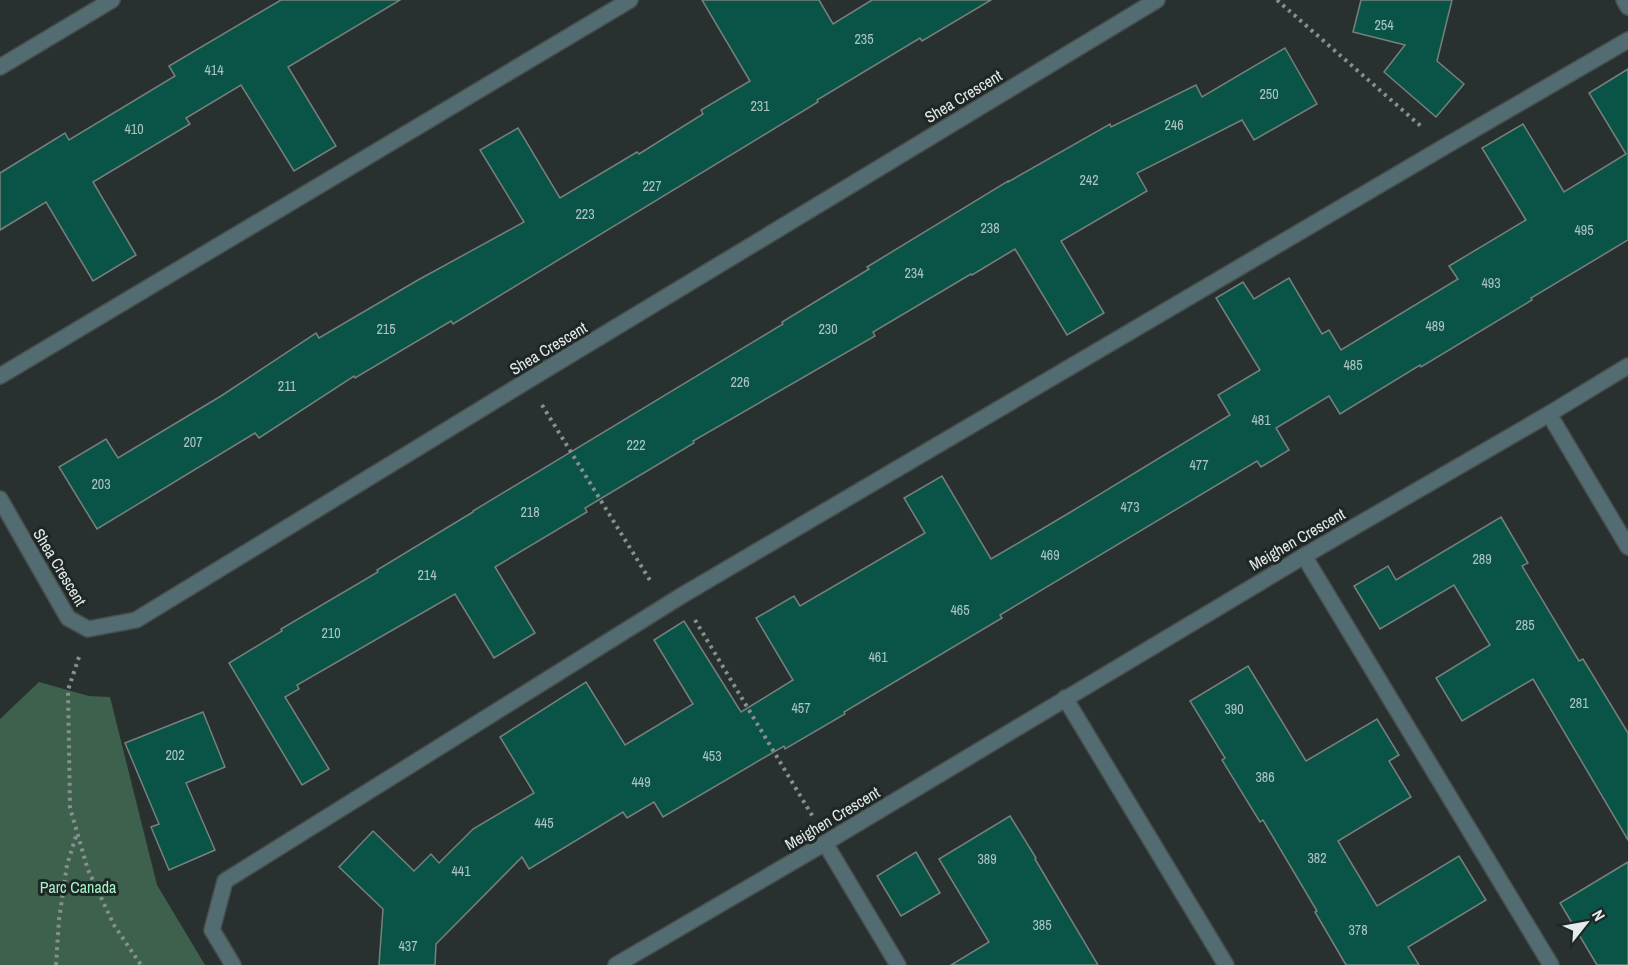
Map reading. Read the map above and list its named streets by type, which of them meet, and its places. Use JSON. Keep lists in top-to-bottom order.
{
  "streets": {
    "street": ["Shea Crescent", "Meighen Crescent"]
  },
  "parks": ["Parc Canada"],
  "house_numbers": [
    "254",
    "235",
    "414",
    "250",
    "231",
    "246",
    "410",
    "242",
    "227",
    "223",
    "238",
    "495",
    "234",
    "493",
    "489",
    "215",
    "230",
    "485",
    "226",
    "211",
    "481",
    "207",
    "222",
    "477",
    "203",
    "473",
    "218",
    "469",
    "289",
    "214",
    "465",
    "285",
    "210",
    "461",
    "281",
    "457",
    "390",
    "202",
    "453",
    "386",
    "449",
    "445",
    "382",
    "389",
    "441",
    "385",
    "378",
    "437"
  ],
  "north": "top right"
}
